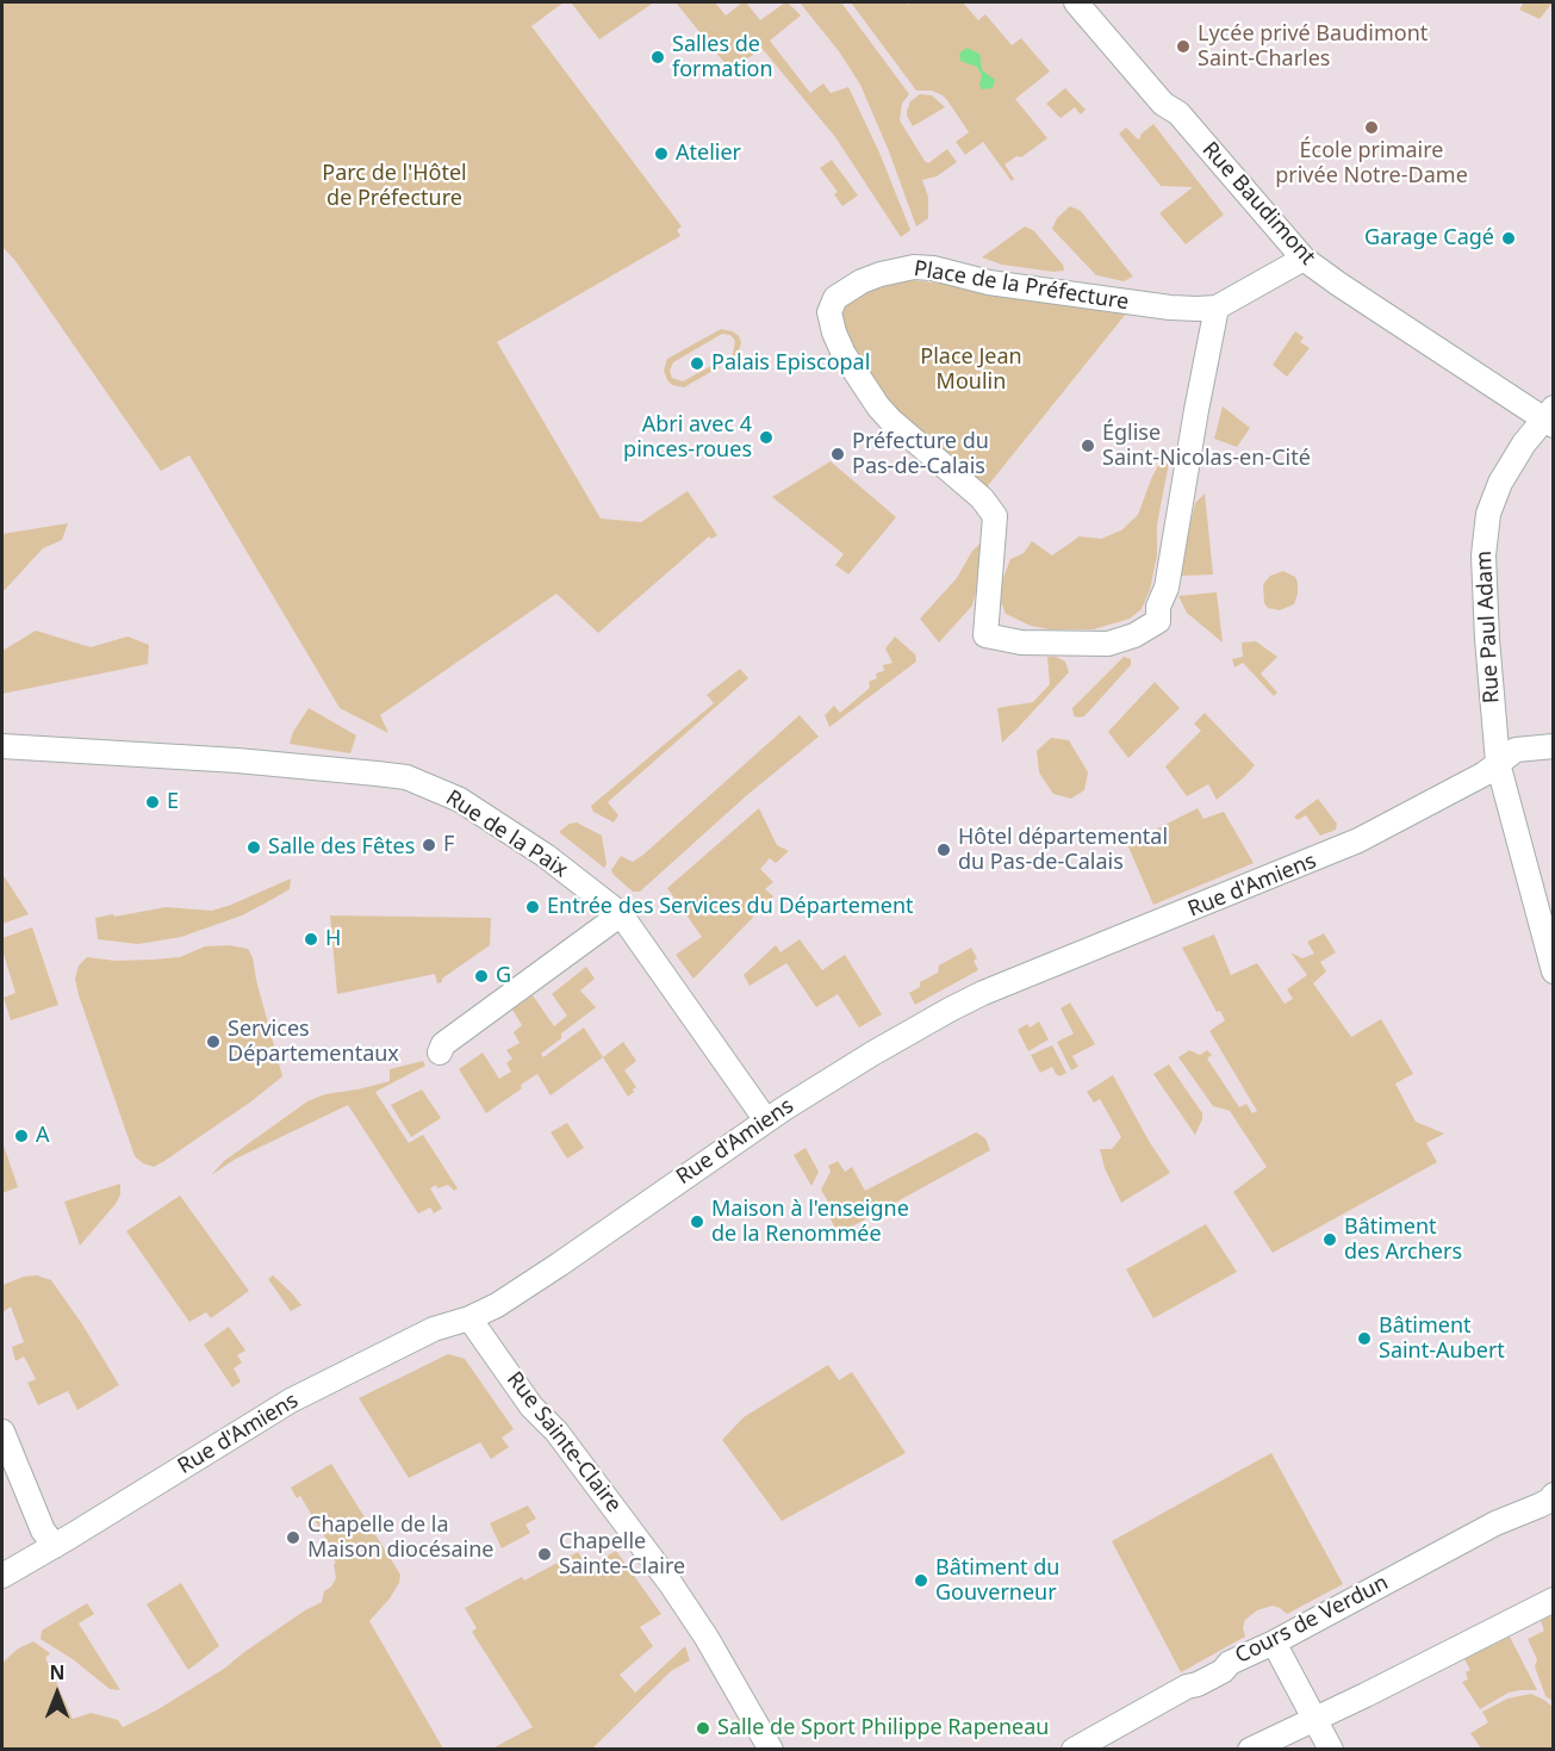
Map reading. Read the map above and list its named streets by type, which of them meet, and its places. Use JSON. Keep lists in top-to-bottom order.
{
  "streets": {
    "street": [
      "Rue Baudimont",
      "Place de la Préfecture",
      "Rue Paul Adam",
      "Rue de la Paix",
      "Rue d'Amiens",
      "Rue Sainte-Claire",
      "Cours de Verdun"
    ]
  },
  "crossings": [
    ["Rue Baudimont", "Place de la Préfecture"],
    ["Rue Baudimont", "Rue Paul Adam"],
    ["Rue Paul Adam", "Rue d'Amiens"],
    ["Rue de la Paix", "Rue d'Amiens"],
    ["Rue d'Amiens", "Rue Sainte-Claire"]
  ],
  "parks": ["Parc de l'Hôtel de Préfecture", "Place Jean Moulin"],
  "places": [
    "Lycée privé Baudimont Saint-Charles",
    "Salles de formation",
    "École primaire privée Notre-Dame",
    "Atelier",
    "Garage Cagé",
    "Palais Episcopal",
    "Abri avec 4 pinces-roues",
    "Église Saint-Nicolas-en-Cité",
    "Préfecture du Pas-de-Calais",
    "E",
    "F",
    "Salle des Fêtes",
    "Hôtel départemental du Pas-de-Calais",
    "Entrée des Services du Département",
    "H",
    "G",
    "Services Départementaux",
    "A",
    "Maison à l'enseigne de la Renommée",
    "Bâtiment des Archers",
    "Bâtiment Saint-Aubert",
    "Chapelle de la Maison diocésaine",
    "Chapelle Sainte-Claire",
    "Bâtiment du Gouverneur",
    "Salle de Sport Philippe Rapeneau"
  ],
  "north": "top"
}
